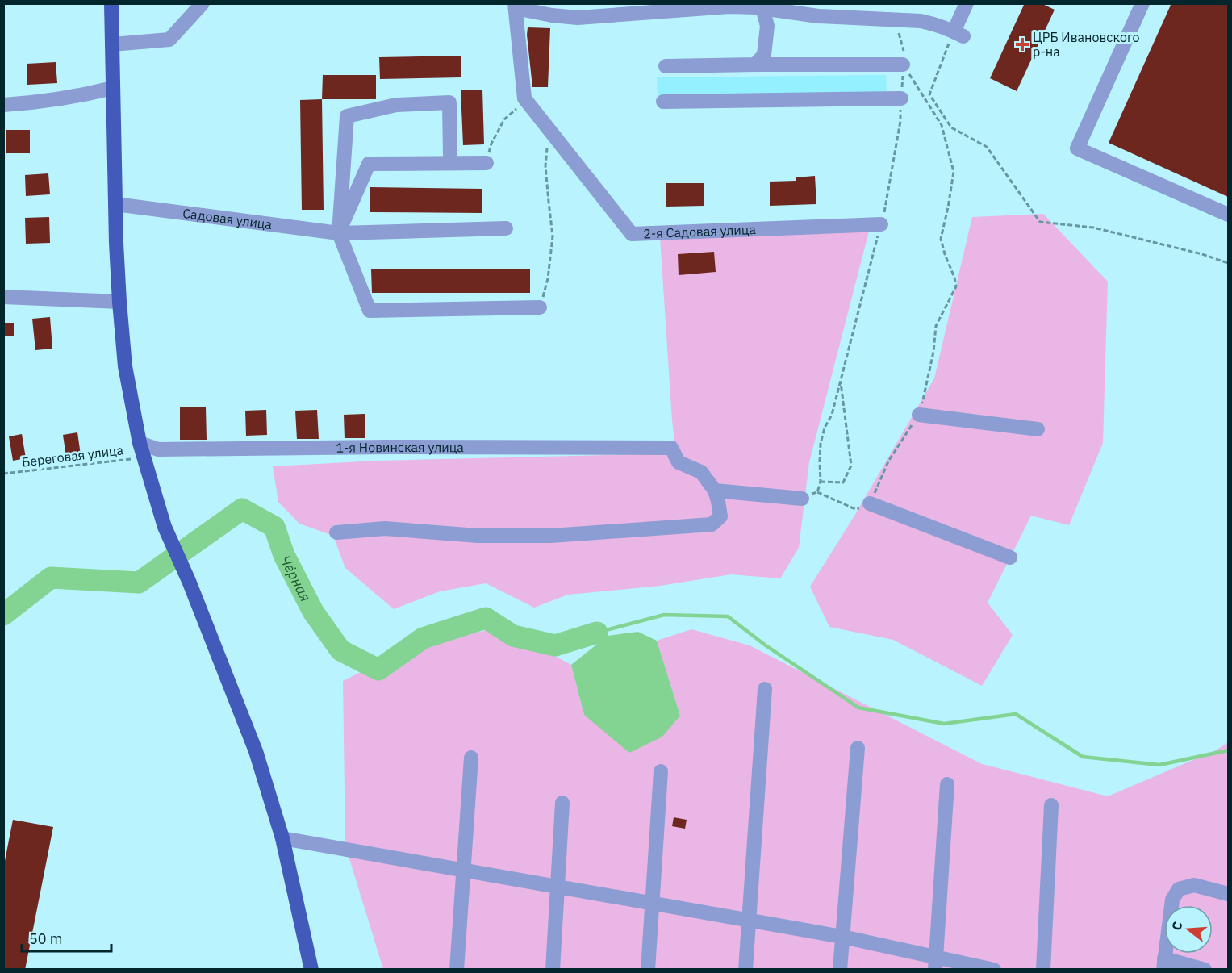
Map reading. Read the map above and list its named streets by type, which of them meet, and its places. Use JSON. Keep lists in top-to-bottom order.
{
  "streets": {
    "street": ["Садовая улица", "2-я Садовая улица", "1-я Новинская улица"],
    "path": ["Береговая улица"]
  },
  "water": ["Чёрная"],
  "places": {
    "health": ["ЦРБ Ивановского р-на"]
  },
  "scale_bar": "50 m",
  "north": "left"
}
